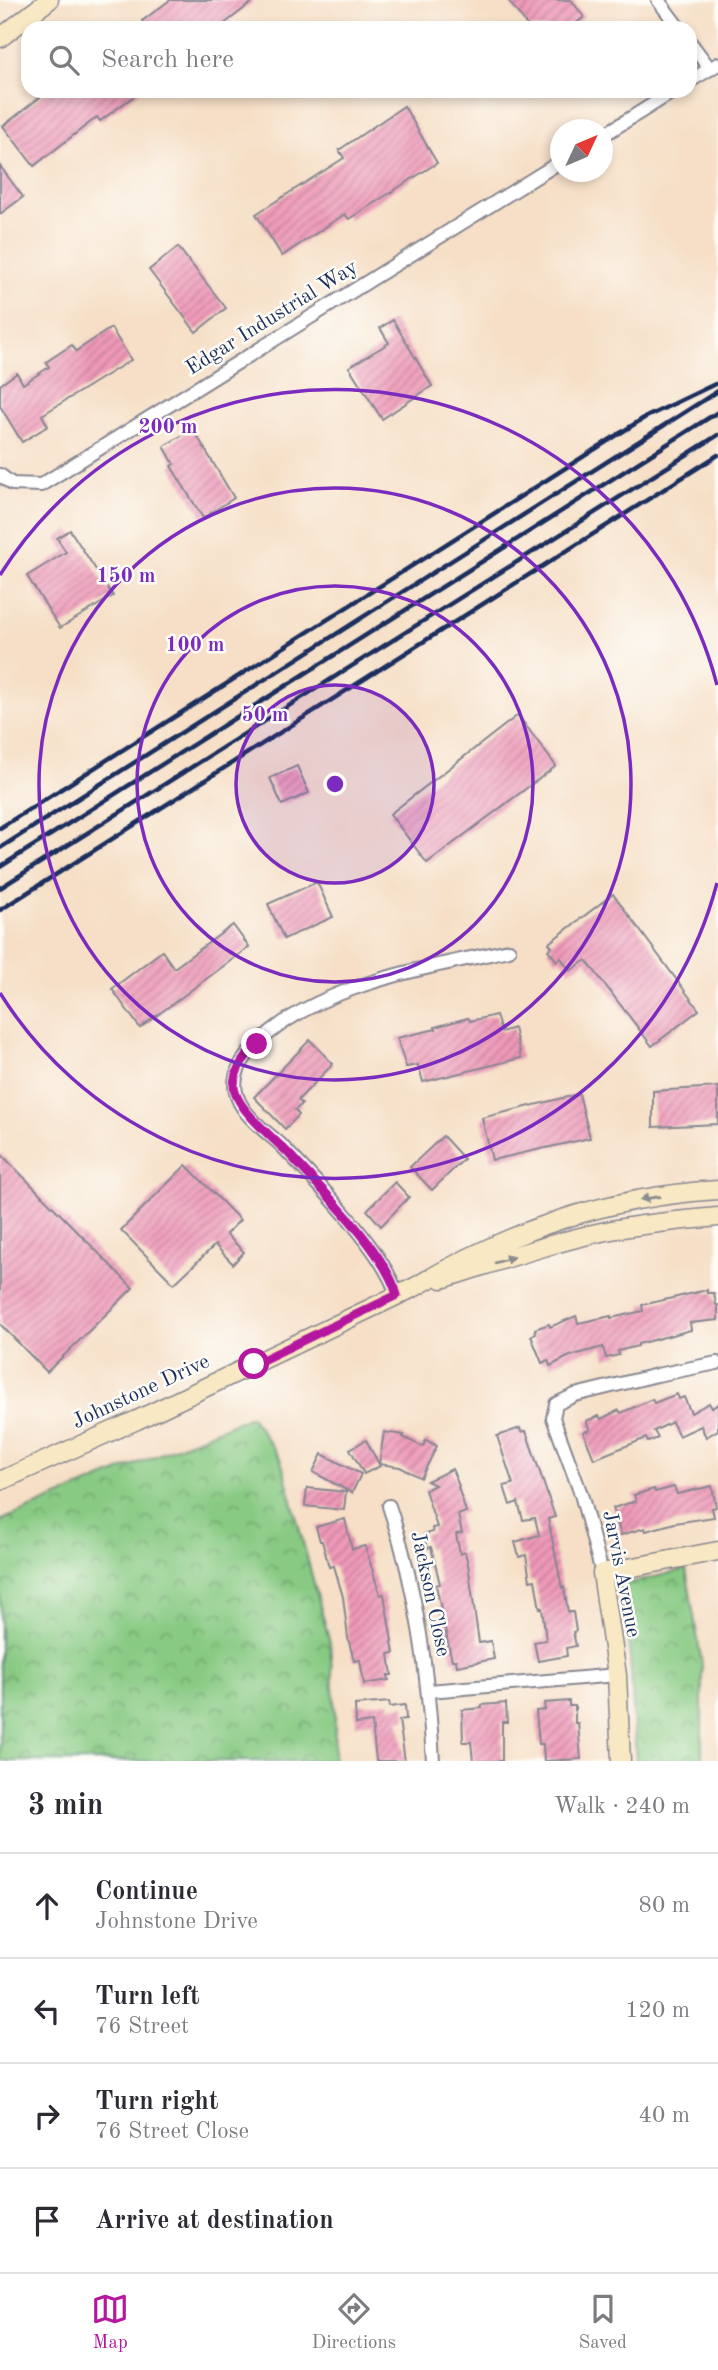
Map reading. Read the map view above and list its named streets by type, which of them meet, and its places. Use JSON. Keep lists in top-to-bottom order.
{
  "streets": {
    "main road": ["Johnstone Drive", "Jarvis Avenue"],
    "street": ["Edgar Industrial Way", "Jackson Close"]
  },
  "north": "top right",
  "page": {
    "search": "Search here",
    "heading": ["3 min", "Walk · 240 m"],
    "list": [
      ["Continue", "Johnstone Drive", "80 m"],
      ["Turn left", "76 Street", "120 m"],
      ["Turn right", "76 Street Close", "40 m"],
      "Arrive at destination"
    ],
    "nav": ["Map", "Directions", "Saved"]
  },
  "rings": [
    "200 m",
    "150 m",
    "100 m",
    "50 m"
  ]
}
